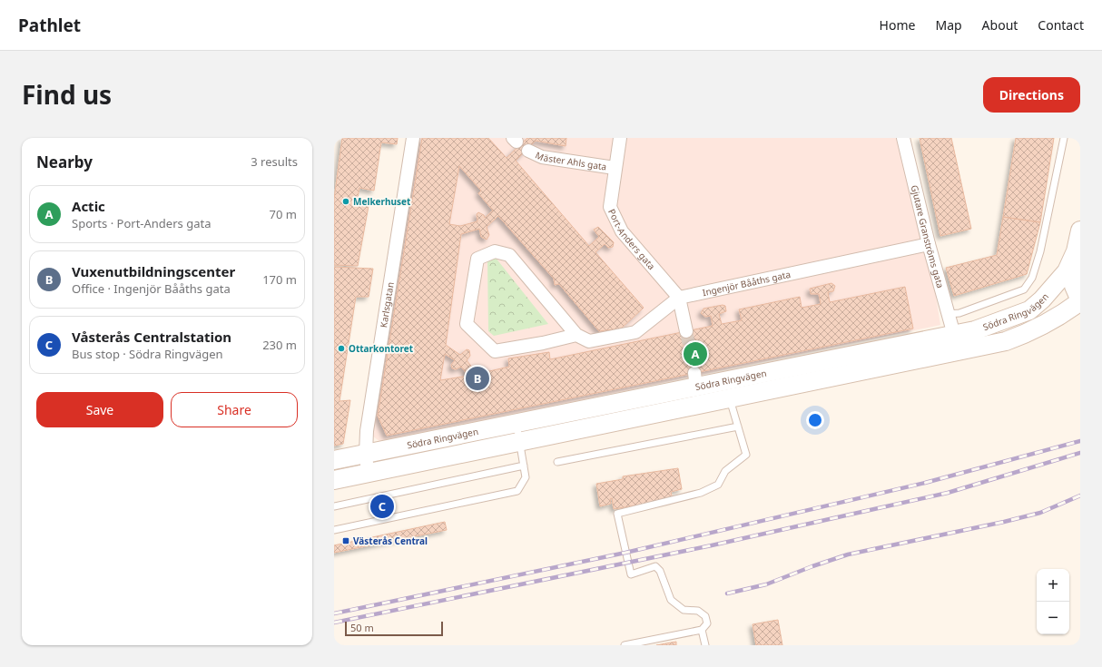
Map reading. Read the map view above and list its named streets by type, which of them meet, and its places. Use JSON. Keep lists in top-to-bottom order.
{
  "streets": {
    "main road": ["Södra Ringvägen"],
    "street": [
      "Mäster Ahls gata",
      "Gjutare Granströms gata",
      "Port-Anders gata",
      "Ingenjör Bååths gata",
      "Karlsgatan"
    ]
  },
  "crossings": [
    ["Mäster Ahls gata", "Port-Anders gata"],
    ["Gjutare Granströms gata", "Ingenjör Bååths gata"],
    ["Gjutare Granströms gata", "Södra Ringvägen"],
    ["Port-Anders gata", "Ingenjör Bååths gata"],
    ["Karlsgatan", "Södra Ringvägen"]
  ],
  "places": {
    "other": ["Melkerhuset", "Ottarkontoret"],
    "transit": ["Västerås Central"]
  },
  "scale_bar": "50 m",
  "page": {
    "header": "Pathlet",
    "nav": [
      "Home",
      "Map",
      "About",
      "Contact"
    ],
    "title": "Find us",
    "buttons": [
      "Directions",
      ["Save", "Share"]
    ],
    "heading": ["Nearby", "3 results"],
    "list": [
      {
        "mark": "A",
        "name": "Actic",
        "note": "Sports · Port-Anders gata",
        "value": "70 m"
      },
      {
        "mark": "B",
        "name": "Vuxenutbildningscenter",
        "note": "Office · Ingenjör Bååths gata",
        "value": "170 m"
      },
      {
        "mark": "C",
        "name": "Våsterås Centralstation",
        "note": "Bus stop · Södra Ringvägen",
        "value": "230 m"
      }
    ],
    "pins": ["A", "B", "C"],
    "map_buttons": ["+", "−"],
    "scale": "50 m"
  }
}
